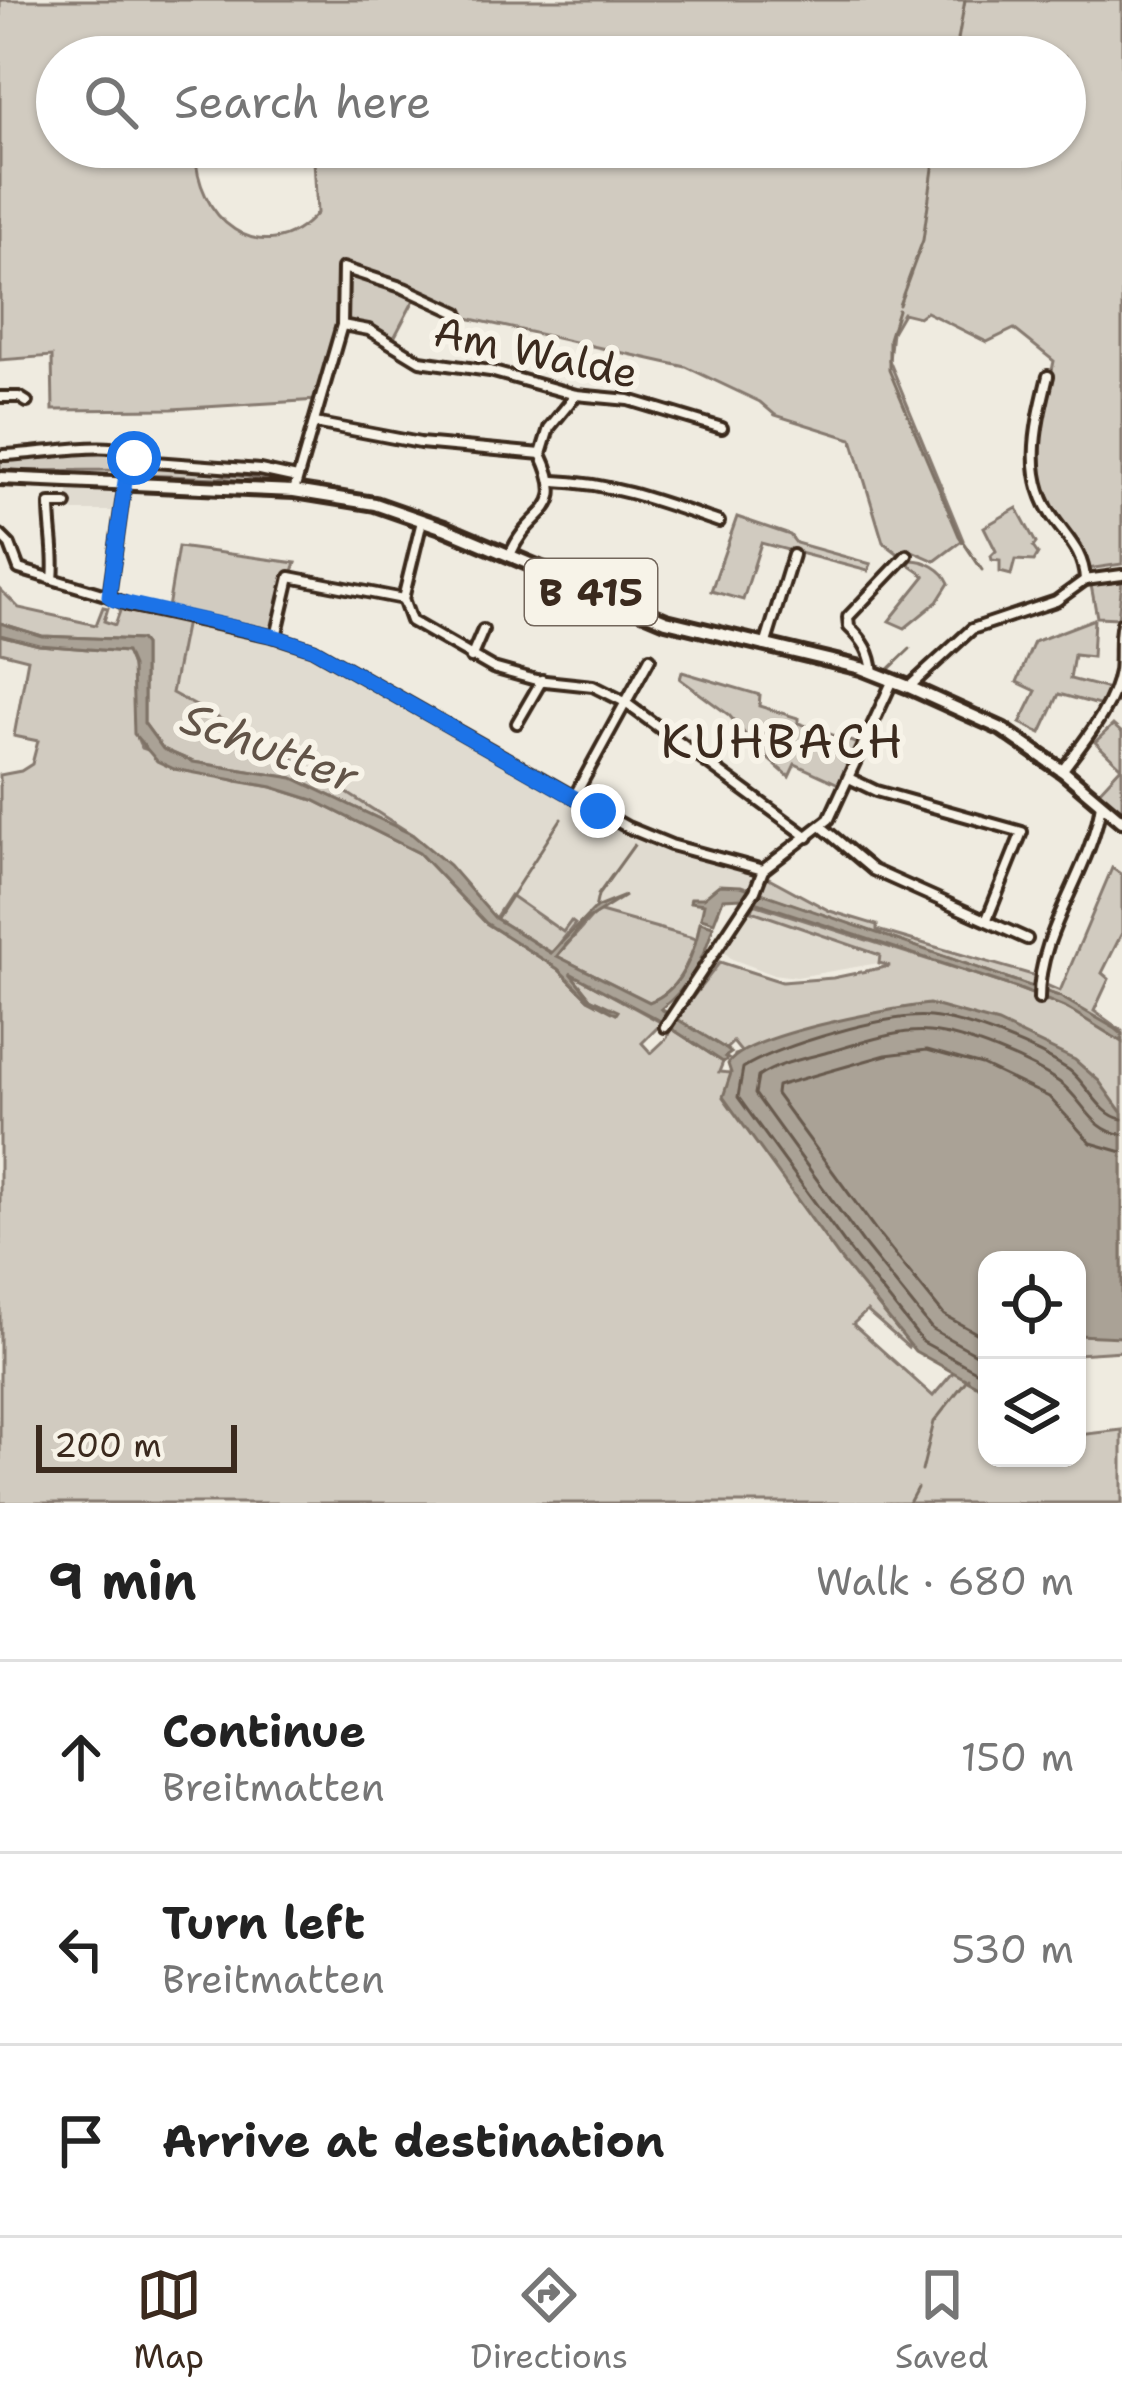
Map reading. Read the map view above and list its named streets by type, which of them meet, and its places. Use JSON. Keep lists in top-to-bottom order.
{
  "streets": {
    "main road": ["B 415"],
    "street": ["Am Walde"]
  },
  "districts": ["KUHBACH"],
  "water": ["Schutter"],
  "scale_bar": "200 m",
  "page": {
    "search": "Search here",
    "scale": "200 m",
    "heading": ["9 min", "Walk · 680 m"],
    "list": [
      ["Continue", "Breitmatten", "150 m"],
      ["Turn left", "Breitmatten", "530 m"],
      "Arrive at destination"
    ],
    "nav": ["Map", "Directions", "Saved"]
  }
}
